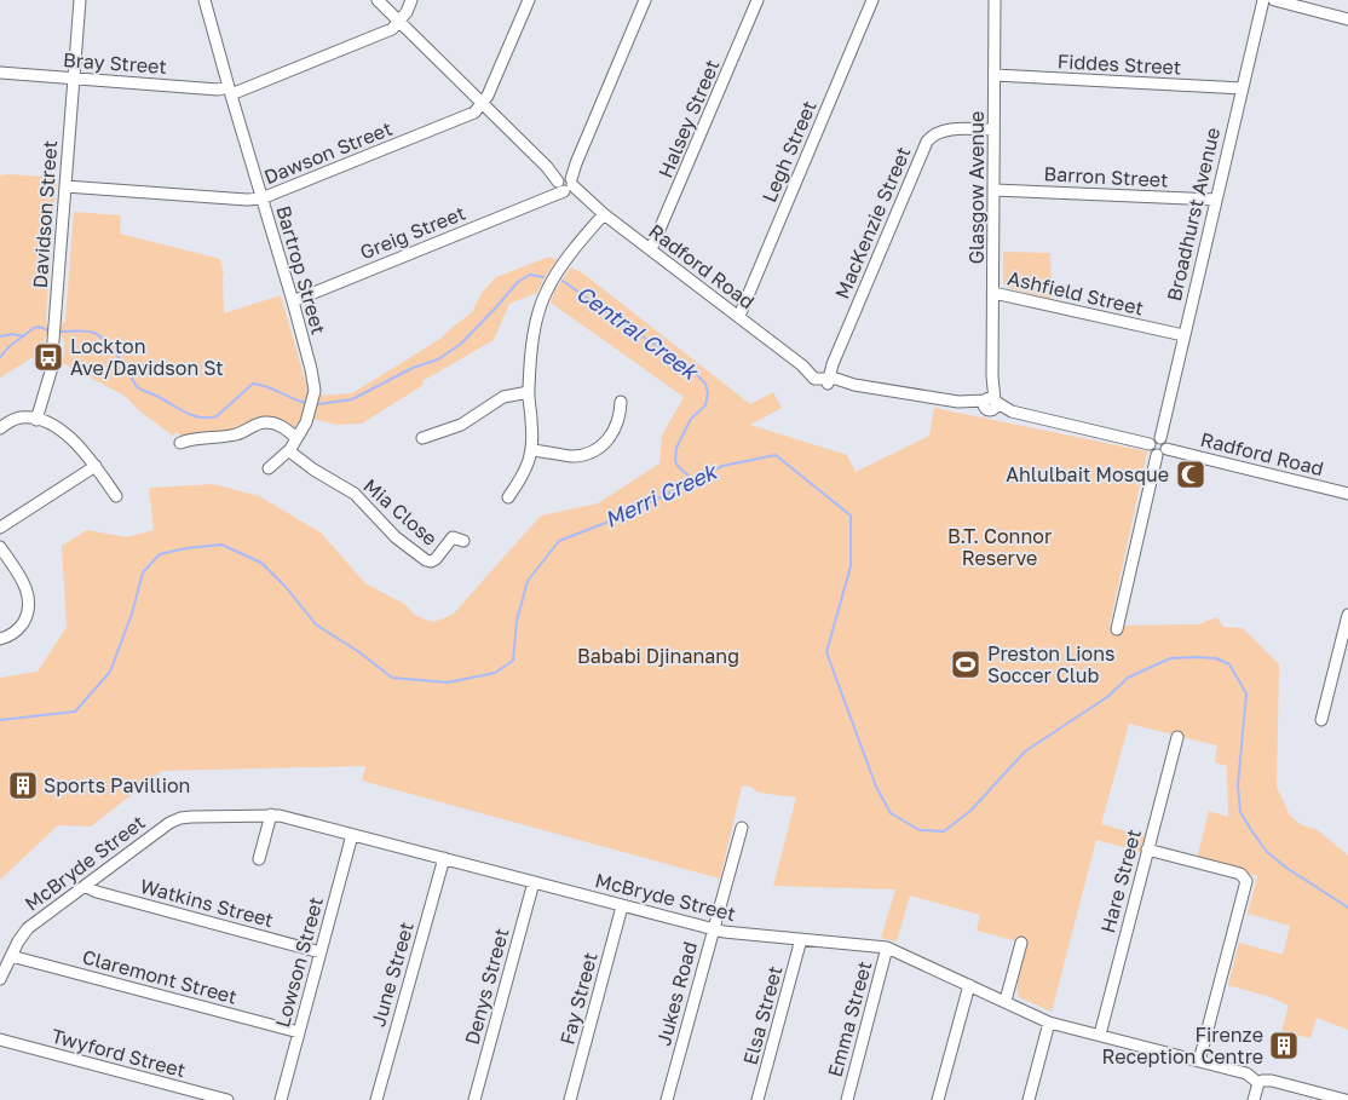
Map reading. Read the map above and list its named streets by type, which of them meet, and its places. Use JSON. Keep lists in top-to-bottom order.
{
  "streets": {
    "street": [
      "Bray Street",
      "Fiddes Street",
      "Halsey Street",
      "Legh Street",
      "Dawson Street",
      "Barron Street",
      "Glasgow Avenue",
      "Davidson Street",
      "Broadhurst Avenue",
      "MacKenzie Street",
      "Greig Street",
      "Radford Road",
      "Bartrop Street",
      "Ashfield Street",
      "Mia Close",
      "McBryde Street",
      "Hare Street",
      "Watkins Street",
      "Lowson Street",
      "June Street",
      "Claremont Street",
      "Denys Street",
      "Jukes Road",
      "Fay Street",
      "Elsa Street",
      "Emma Street",
      "Twyford Street"
    ]
  },
  "crossings": [
    ["Bray Street", "Davidson Street"],
    ["Bray Street", "Radford Road"],
    ["Bray Street", "Bartrop Street"],
    ["Fiddes Street", "Glasgow Avenue"],
    ["Fiddes Street", "Broadhurst Avenue"],
    ["Halsey Street", "Radford Road"],
    ["Legh Street", "Radford Road"],
    ["Dawson Street", "Davidson Street"],
    ["Dawson Street", "Radford Road"],
    ["Dawson Street", "Bartrop Street"],
    ["Barron Street", "Glasgow Avenue"],
    ["Barron Street", "Broadhurst Avenue"],
    ["Glasgow Avenue", "MacKenzie Street"],
    ["Glasgow Avenue", "Radford Road"],
    ["Glasgow Avenue", "Ashfield Street"],
    ["Broadhurst Avenue", "Radford Road"],
    ["Broadhurst Avenue", "Ashfield Street"],
    ["MacKenzie Street", "Radford Road"],
    ["Greig Street", "Radford Road"],
    ["Greig Street", "Bartrop Street"],
    ["Bartrop Street", "Mia Close"],
    ["McBryde Street", "Hare Street"],
    ["McBryde Street", "Watkins Street"],
    ["McBryde Street", "Lowson Street"],
    ["McBryde Street", "June Street"],
    ["McBryde Street", "Claremont Street"],
    ["McBryde Street", "Denys Street"],
    ["McBryde Street", "Jukes Road"],
    ["McBryde Street", "Fay Street"],
    ["McBryde Street", "Elsa Street"],
    ["McBryde Street", "Emma Street"],
    ["Watkins Street", "Lowson Street"],
    ["Lowson Street", "Claremont Street"]
  ],
  "water": ["Central Creek", "Merri Creek"],
  "parks": ["B.T. Connor Reserve", "Bababi Djinanang"],
  "places": {
    "bus stop": ["Lockton Ave/Davidson St"],
    "mosque": ["Ahlulbait Mosque"],
    "sports": ["Preston Lions Soccer Club"],
    "building": ["Sports Pavillion", "Firenze Reception Centre"]
  }
}
